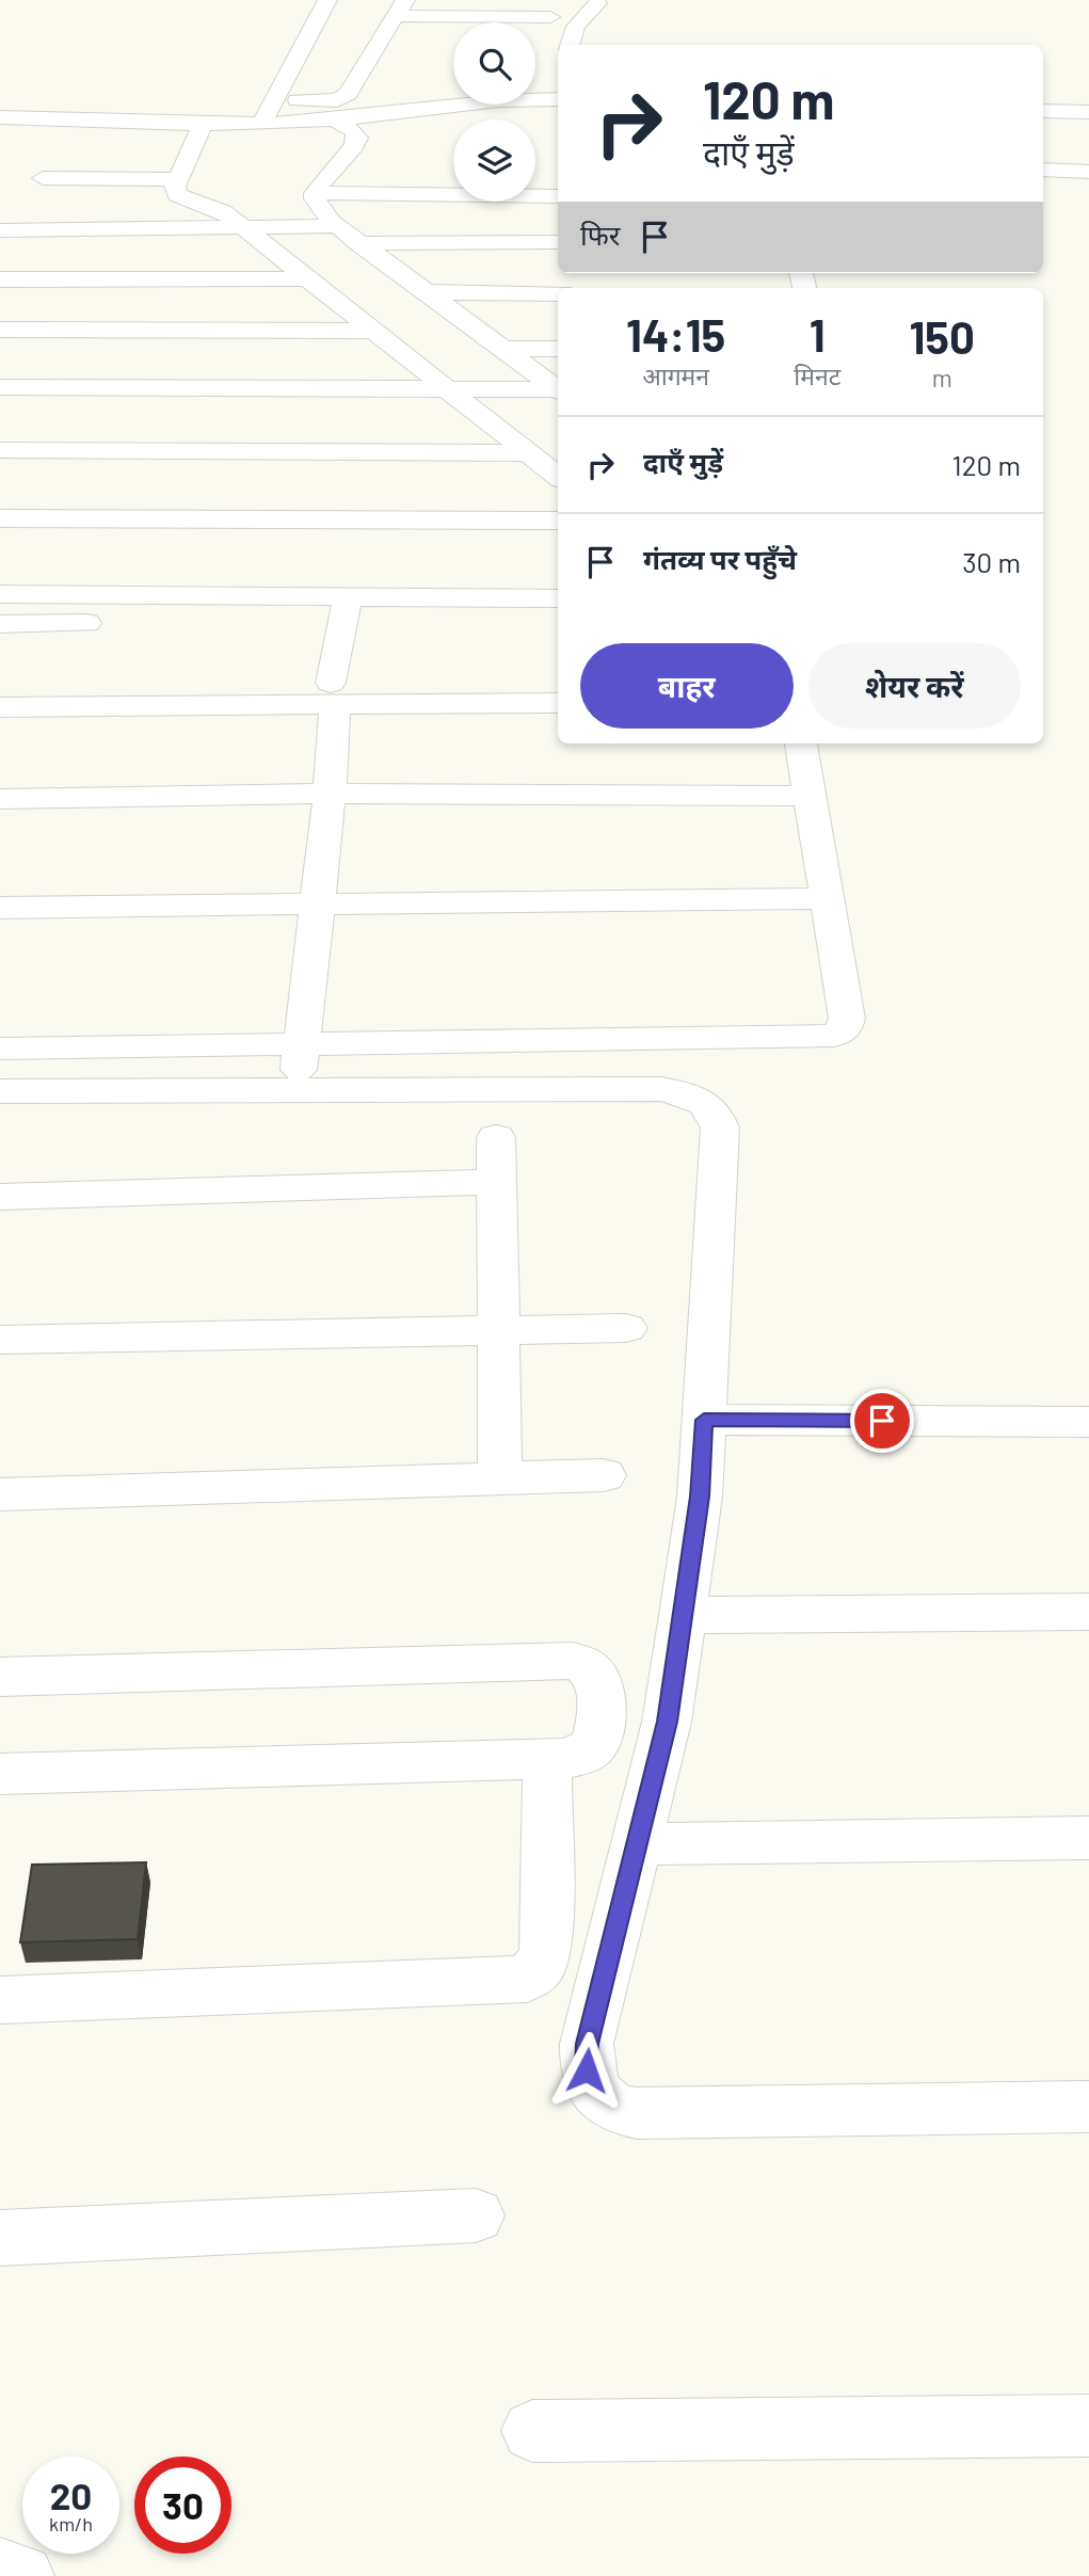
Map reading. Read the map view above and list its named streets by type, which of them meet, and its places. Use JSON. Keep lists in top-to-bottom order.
{
  "page": {
    "turn": ["120 m", "दाएँ मुड़ें"],
    "then": "फिर",
    "eta": [
      "14:15",
      "आगमन",
      "1",
      "मिनट",
      "150",
      "m"
    ],
    "list": [
      {
        "name": "दाएँ मुड़ें",
        "value": "120 m"
      },
      {
        "name": "गंतव्य पर पहुँचे",
        "value": "30 m"
      }
    ],
    "buttons": ["बाहर", "शेयर करें"],
    "speed": "20 km/h",
    "limit": "30"
  }
}
